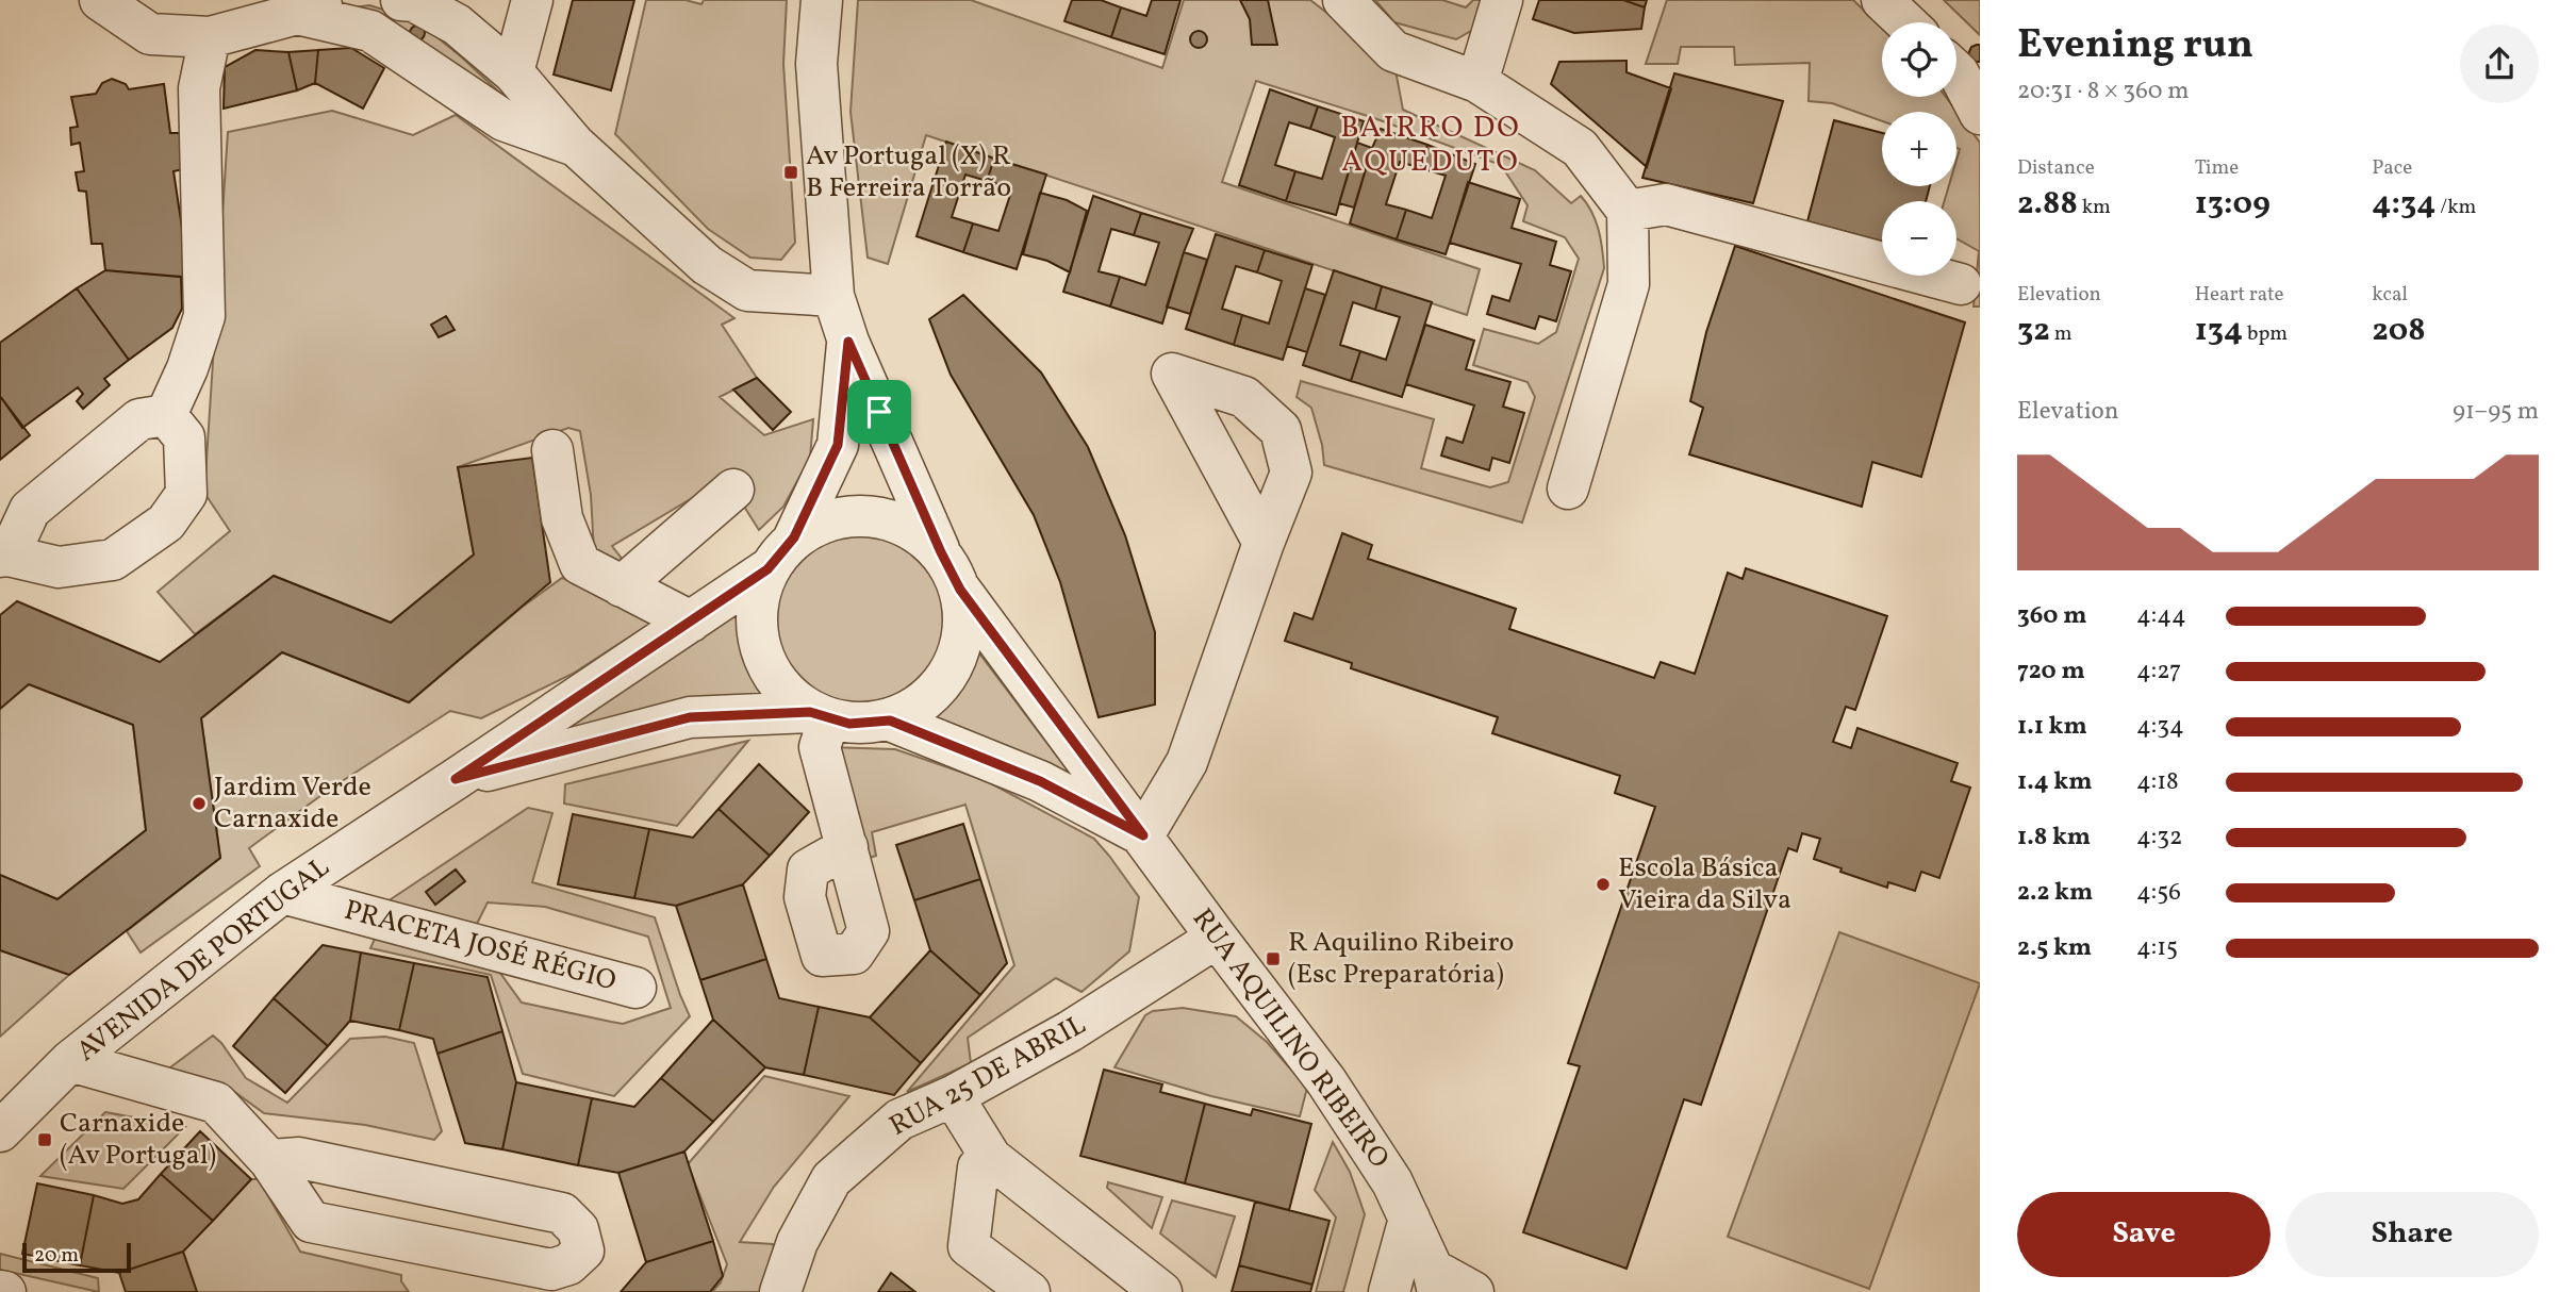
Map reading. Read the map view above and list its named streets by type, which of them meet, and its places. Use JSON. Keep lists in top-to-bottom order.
{
  "streets": {
    "street": [
      "PRACETA JOSÉ RÉGIO",
      "AVENIDA DE PORTUGAL",
      "RUA AQUILINO RIBEIRO",
      "RUA 25 DE ABRIL"
    ]
  },
  "crossings": [
    ["PRACETA JOSÉ RÉGIO", "AVENIDA DE PORTUGAL"],
    ["AVENIDA DE PORTUGAL", "RUA AQUILINO RIBEIRO"],
    ["RUA AQUILINO RIBEIRO", "RUA 25 DE ABRIL"]
  ],
  "districts": ["BAIRRO DO AQUEDUTO"],
  "places": {
    "transit": ["Av Portugal (X) R B Ferreira Torrão", "R Aquilino Ribeiro (Esc Preparatória)", "Carnaxide (Av Portugal)"],
    "other": ["Jardim Verde Carnaxide", "Escola Básica Vieira da Silva"]
  },
  "scale_bar": "20 m",
  "page": {
    "heading": ["Evening run", "20:31 · 8 × 360 m"],
    "map_buttons": ["+", "−"],
    "stats": [
      ["Distance", "2.88 km"],
      ["Time", "13:09"],
      ["Pace", "4:34 /km"],
      ["Elevation", "32 m"],
      ["Heart rate", "134 bpm"],
      ["kcal", "208"]
    ],
    "chart": ["Elevation", "91–95 m"],
    "list": [
      {
        "name": "360 m",
        "note": "4:44"
      },
      {
        "name": "720 m",
        "note": "4:27"
      },
      {
        "name": "1.1 km",
        "note": "4:34"
      },
      {
        "name": "1.4 km",
        "note": "4:18"
      },
      {
        "name": "1.8 km",
        "note": "4:32"
      },
      {
        "name": "2.2 km",
        "note": "4:56"
      },
      {
        "name": "2.5 km",
        "note": "4:15"
      }
    ],
    "buttons": ["Save", "Share"],
    "scale": "20 m"
  }
}
